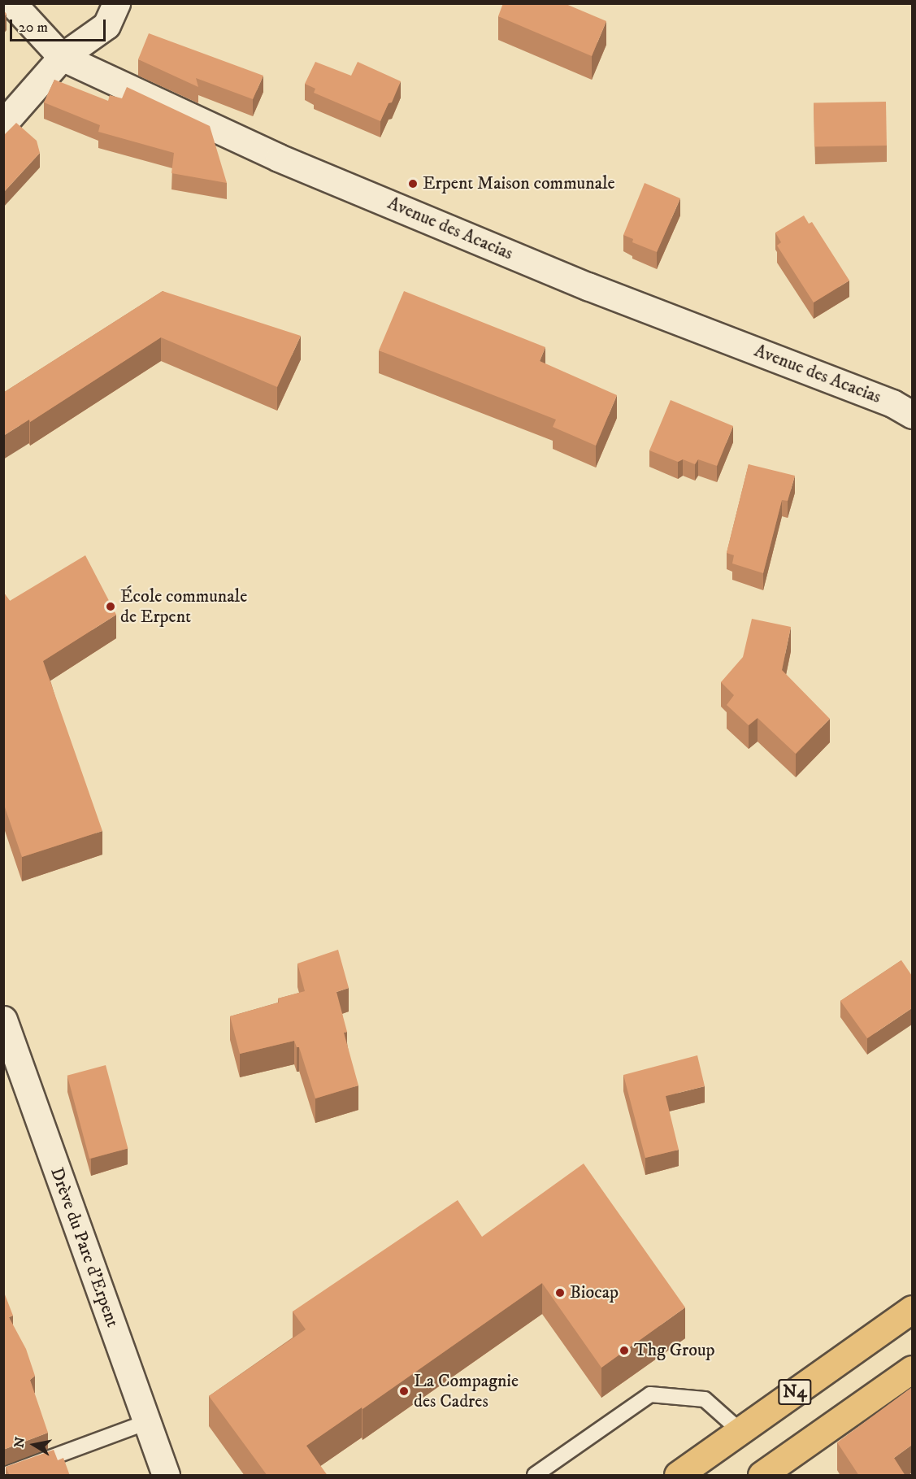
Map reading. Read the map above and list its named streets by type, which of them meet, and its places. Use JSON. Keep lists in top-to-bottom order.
{
  "streets": {
    "main road": ["N4"],
    "street": ["Avenue des Acacias", "Drève du Parc d'Erpent"]
  },
  "places": [
    "Erpent Maison communale",
    "École communale de Erpent",
    "Biocap",
    "Thg Group",
    "La Compagnie des Cadres"
  ],
  "scale_bar": "20 m",
  "north": "left"
}
